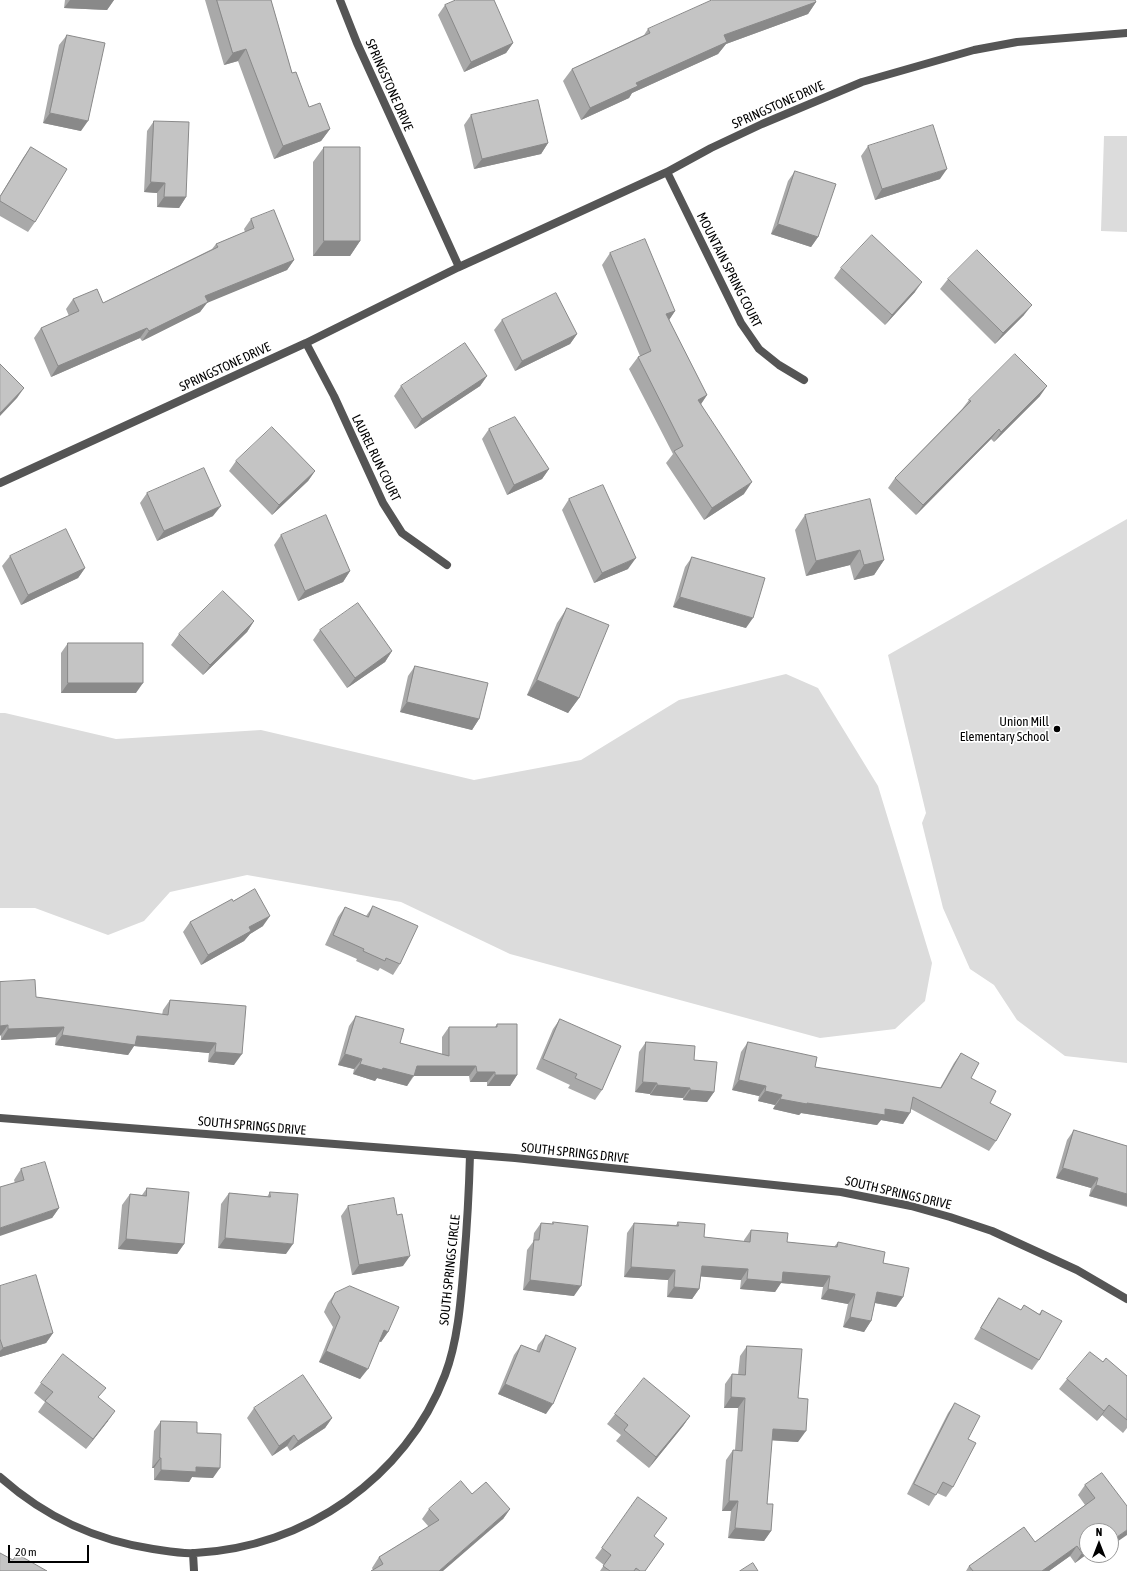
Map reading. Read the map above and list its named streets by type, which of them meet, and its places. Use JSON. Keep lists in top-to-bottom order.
{
  "streets": {
    "street": [
      "SPRINGSTONE DRIVE",
      "MOUNTAIN SPRING COURT",
      "LAUREL RUN COURT",
      "SOUTH SPRINGS DRIVE",
      "SOUTH SPRINGS CIRCLE"
    ]
  },
  "crossings": [
    ["SPRINGSTONE DRIVE", "MOUNTAIN SPRING COURT"],
    ["SPRINGSTONE DRIVE", "LAUREL RUN COURT"],
    ["SOUTH SPRINGS DRIVE", "SOUTH SPRINGS CIRCLE"]
  ],
  "places": ["Union Mill Elementary School"],
  "scale_bar": "20 m",
  "north": "top"
}
